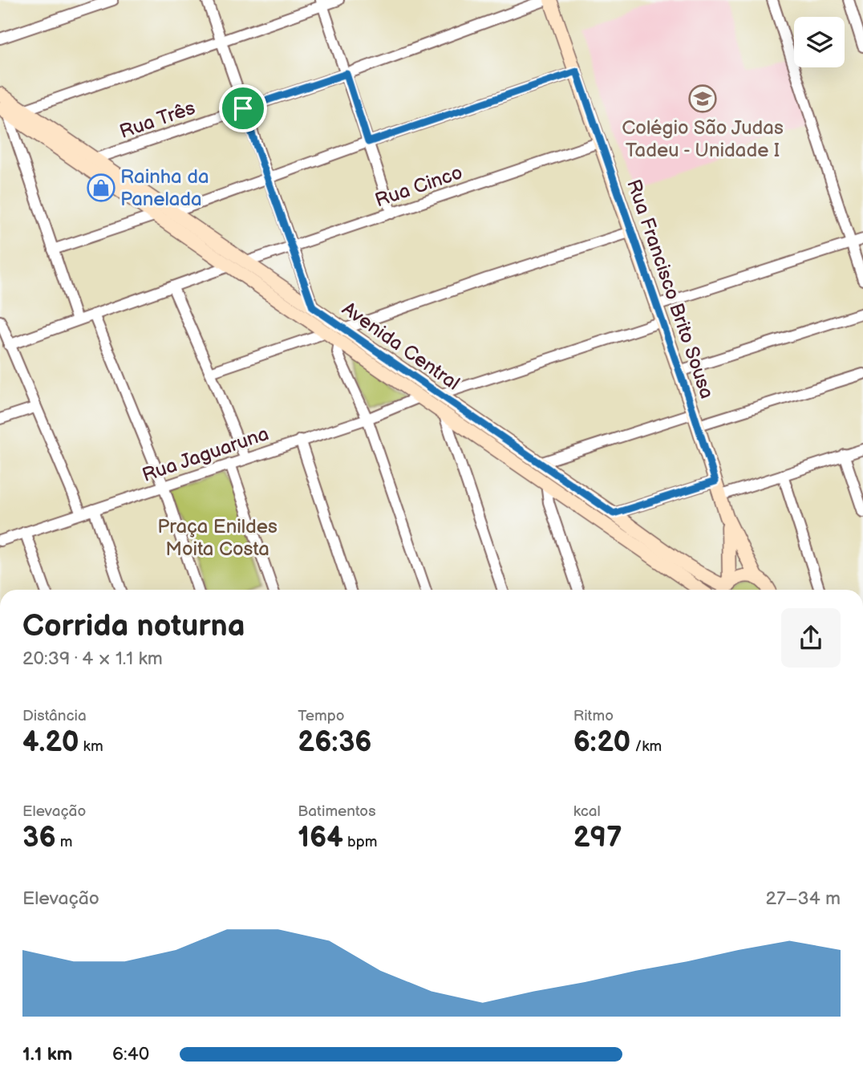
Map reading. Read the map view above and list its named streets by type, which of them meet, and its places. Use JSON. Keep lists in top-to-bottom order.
{
  "streets": {
    "main road": ["Rua Francisco Brito Sousa", "Avenida Central"],
    "street": ["Rua Três", "Rua Cinco", "Rua Jaguaruna"]
  },
  "crossings": [
    ["Rua Três", "Rua Francisco Brito Sousa"],
    ["Rua Três", "Avenida Central"],
    ["Rua Cinco", "Rua Francisco Brito Sousa"],
    ["Rua Cinco", "Avenida Central"],
    ["Avenida Central", "Rua Jaguaruna"]
  ],
  "parks": ["Praça Enildes Moita Costa"],
  "places": {
    "school or university": ["Colégio São Judas Tadeu - Unidade I"],
    "shop": ["Rainha da Panelada"]
  },
  "page": {
    "heading": ["Corrida noturna", "20:39 · 4 × 1.1 km"],
    "stats": [
      ["Distância", "4.20 km"],
      ["Tempo", "26:36"],
      ["Ritmo", "6:20 /km"],
      ["Elevação", "36 m"],
      ["Batimentos", "164 bpm"],
      ["kcal", "297"]
    ],
    "chart": ["Elevação", "27–34 m"],
    "list": [
      {
        "name": "1.1 km",
        "note": "6:40"
      }
    ]
  }
}
